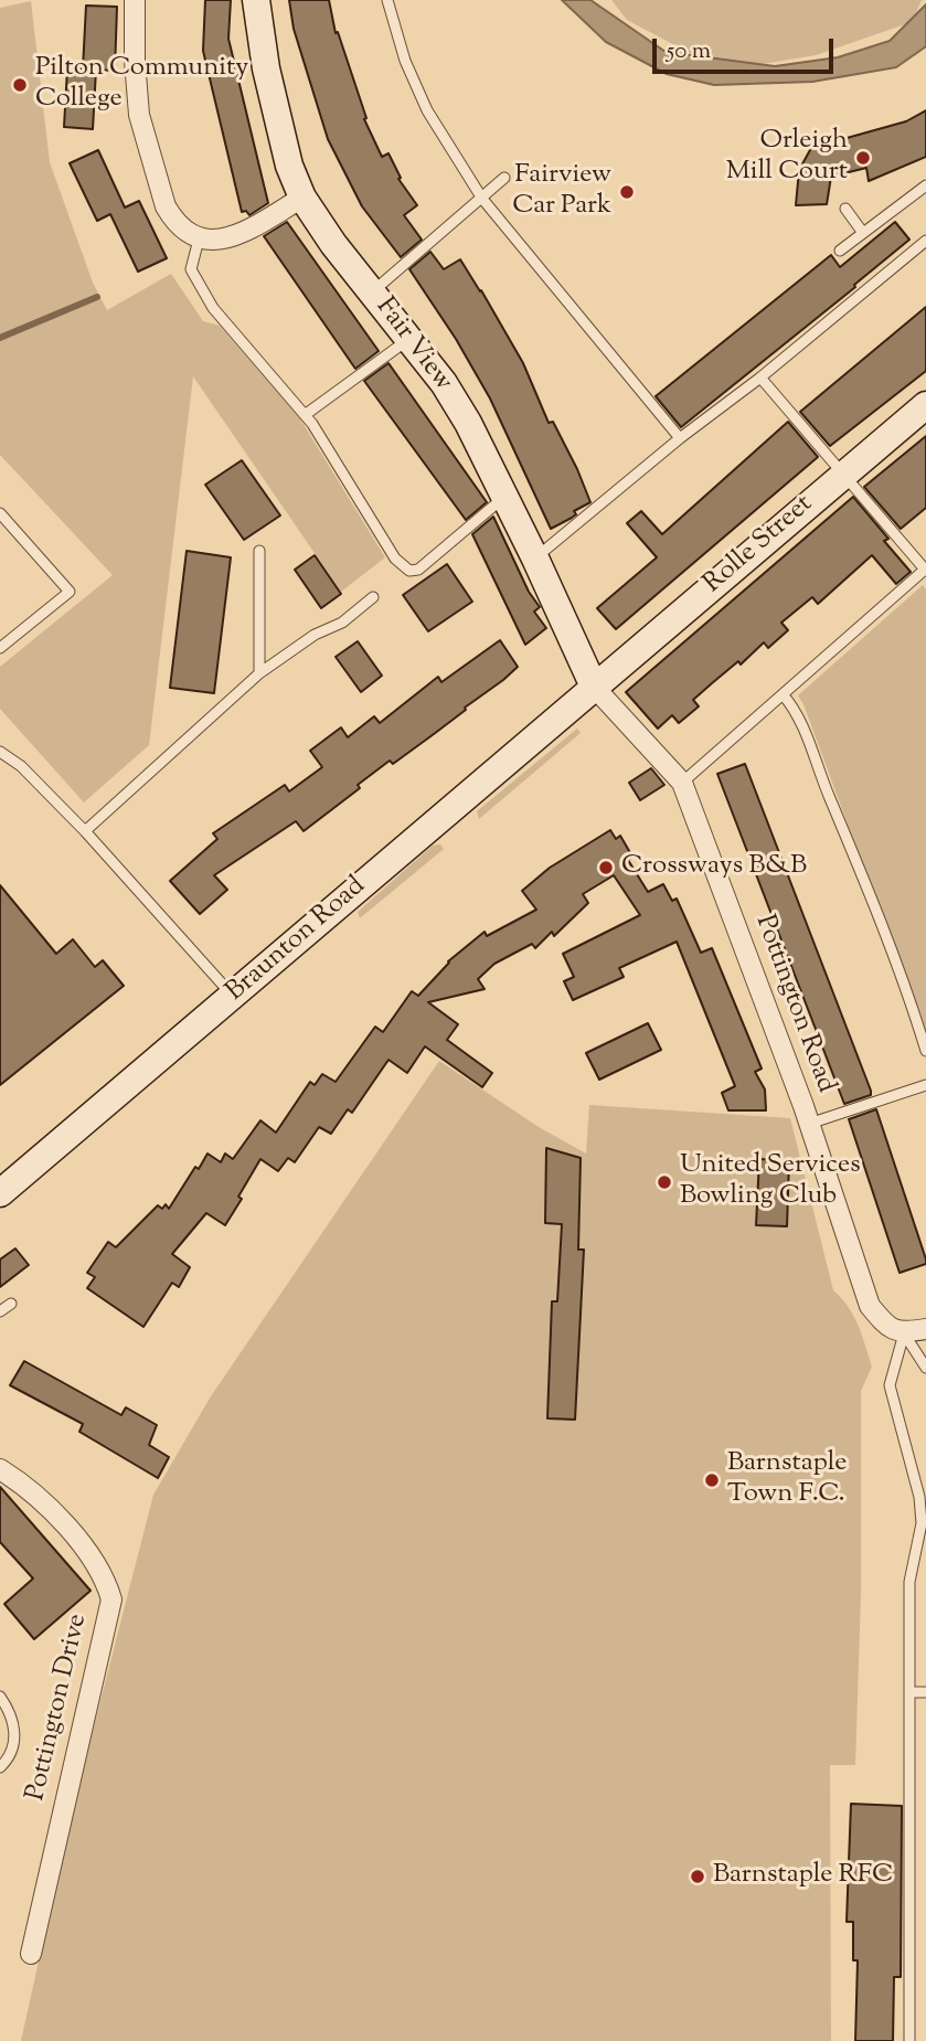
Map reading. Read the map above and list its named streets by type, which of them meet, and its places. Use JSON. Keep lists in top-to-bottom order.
{
  "streets": {
    "main road": ["Fair View", "Rolle Street", "Braunton Road"],
    "street": ["Pottington Road", "Pottington Drive"]
  },
  "crossings": [
    ["Fair View", "Rolle Street"],
    ["Fair View", "Braunton Road"],
    ["Fair View", "Pottington Road"],
    ["Rolle Street", "Braunton Road"],
    ["Rolle Street", "Pottington Road"],
    ["Braunton Road", "Pottington Road"]
  ],
  "places": [
    "Pilton Community College",
    "Orleigh Mill Court",
    "Fairview Car Park",
    "Crossways B&B",
    "United Services Bowling Club",
    "Barnstaple Town F.C.",
    "Barnstaple RFC"
  ],
  "scale_bar": "50 m"
}
